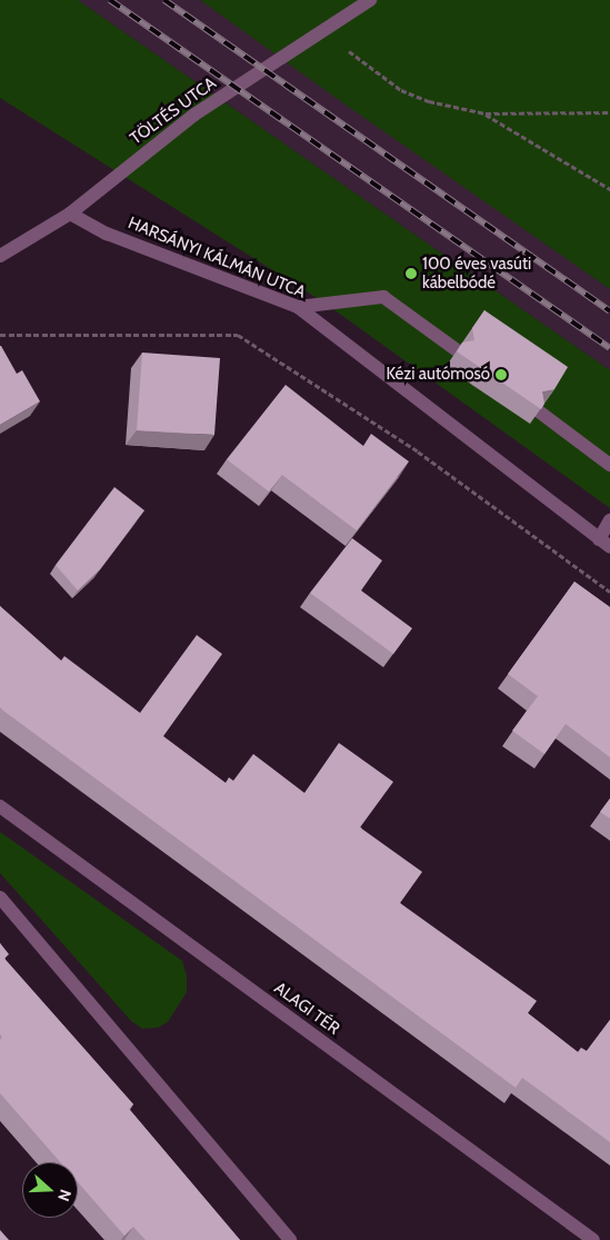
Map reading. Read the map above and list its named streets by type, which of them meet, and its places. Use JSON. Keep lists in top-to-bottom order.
{
  "streets": {
    "street": ["TÖLTÉS UTCA", "HARSÁNYI KÁLMÁN UTCA", "ALAGI TÉR"]
  },
  "crossings": [
    ["TÖLTÉS UTCA", "HARSÁNYI KÁLMÁN UTCA"]
  ],
  "places": ["100 éves vasúti kábelbódé", "Kézi autómosó"],
  "north": "right"
}
